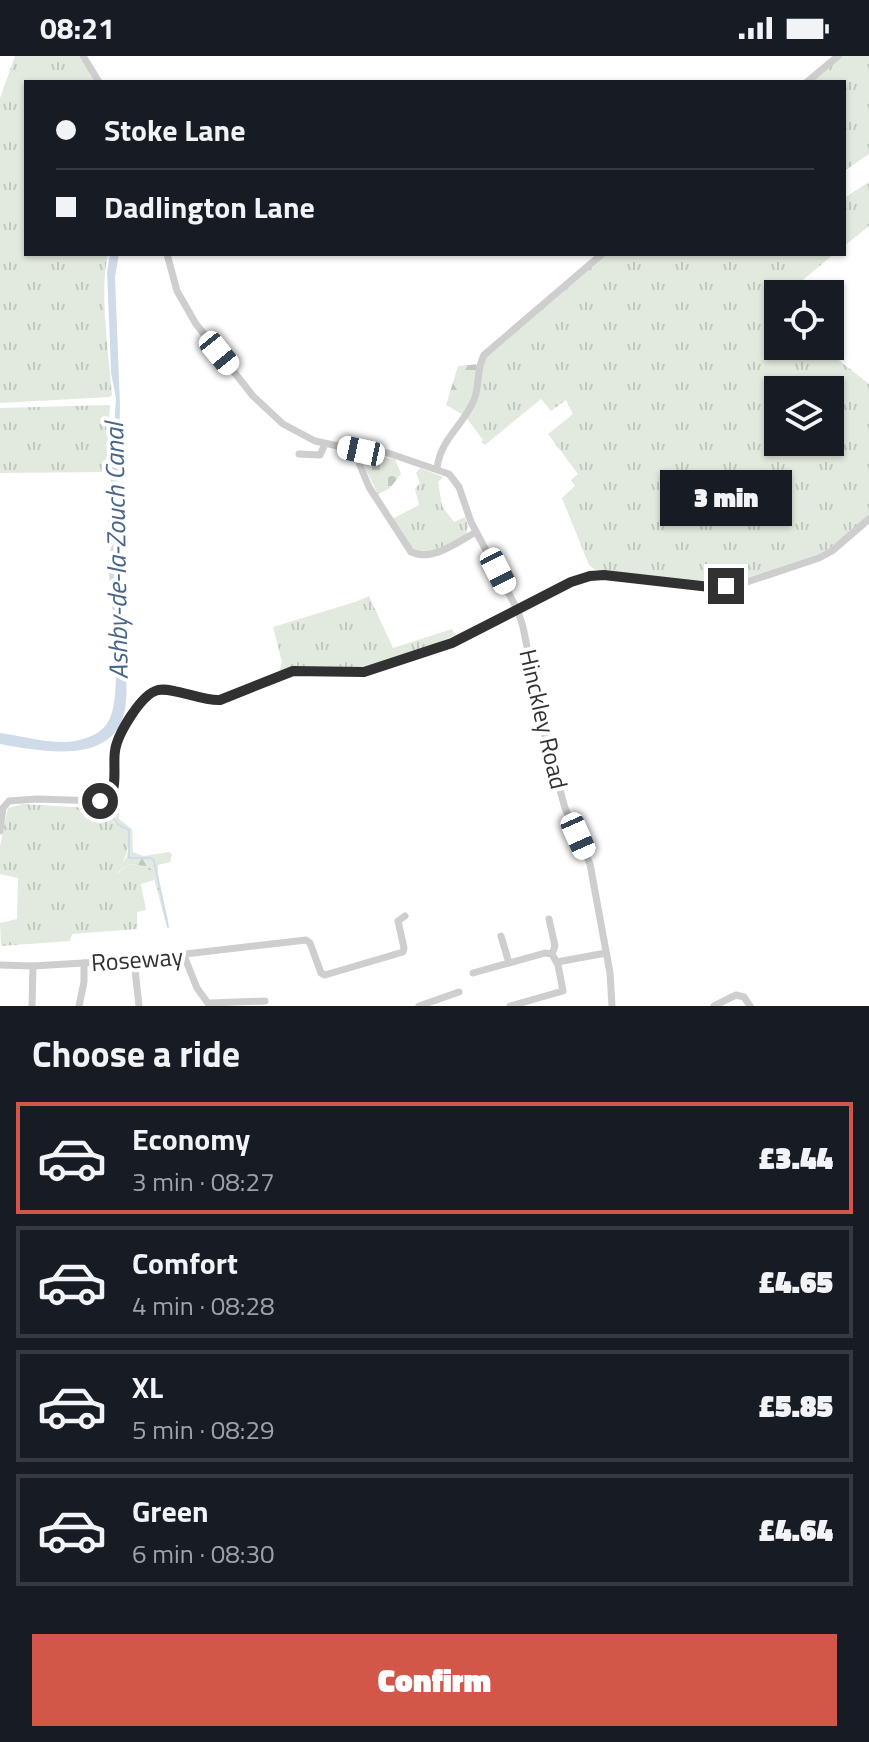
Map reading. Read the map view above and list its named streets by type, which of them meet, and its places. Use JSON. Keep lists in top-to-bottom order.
{
  "streets": {
    "street": ["Hinckley Road", "Roseway"]
  },
  "water": ["Ashby-de-la-Zouch Canal"],
  "page": {
    "status": "08:21",
    "banner": ["Stoke Lane", "Dadlington Lane"],
    "bubble": "3 min",
    "heading": "Choose a ride",
    "list": [
      {
        "name": "Economy",
        "note": "3 min · 08:27",
        "value": "£3.44"
      },
      {
        "name": "Comfort",
        "note": "4 min · 08:28",
        "value": "£4.65"
      },
      {
        "name": "XL",
        "note": "5 min · 08:29",
        "value": "£5.85"
      },
      {
        "name": "Green",
        "note": "6 min · 08:30",
        "value": "£4.64"
      }
    ],
    "buttons": "Confirm"
  }
}
